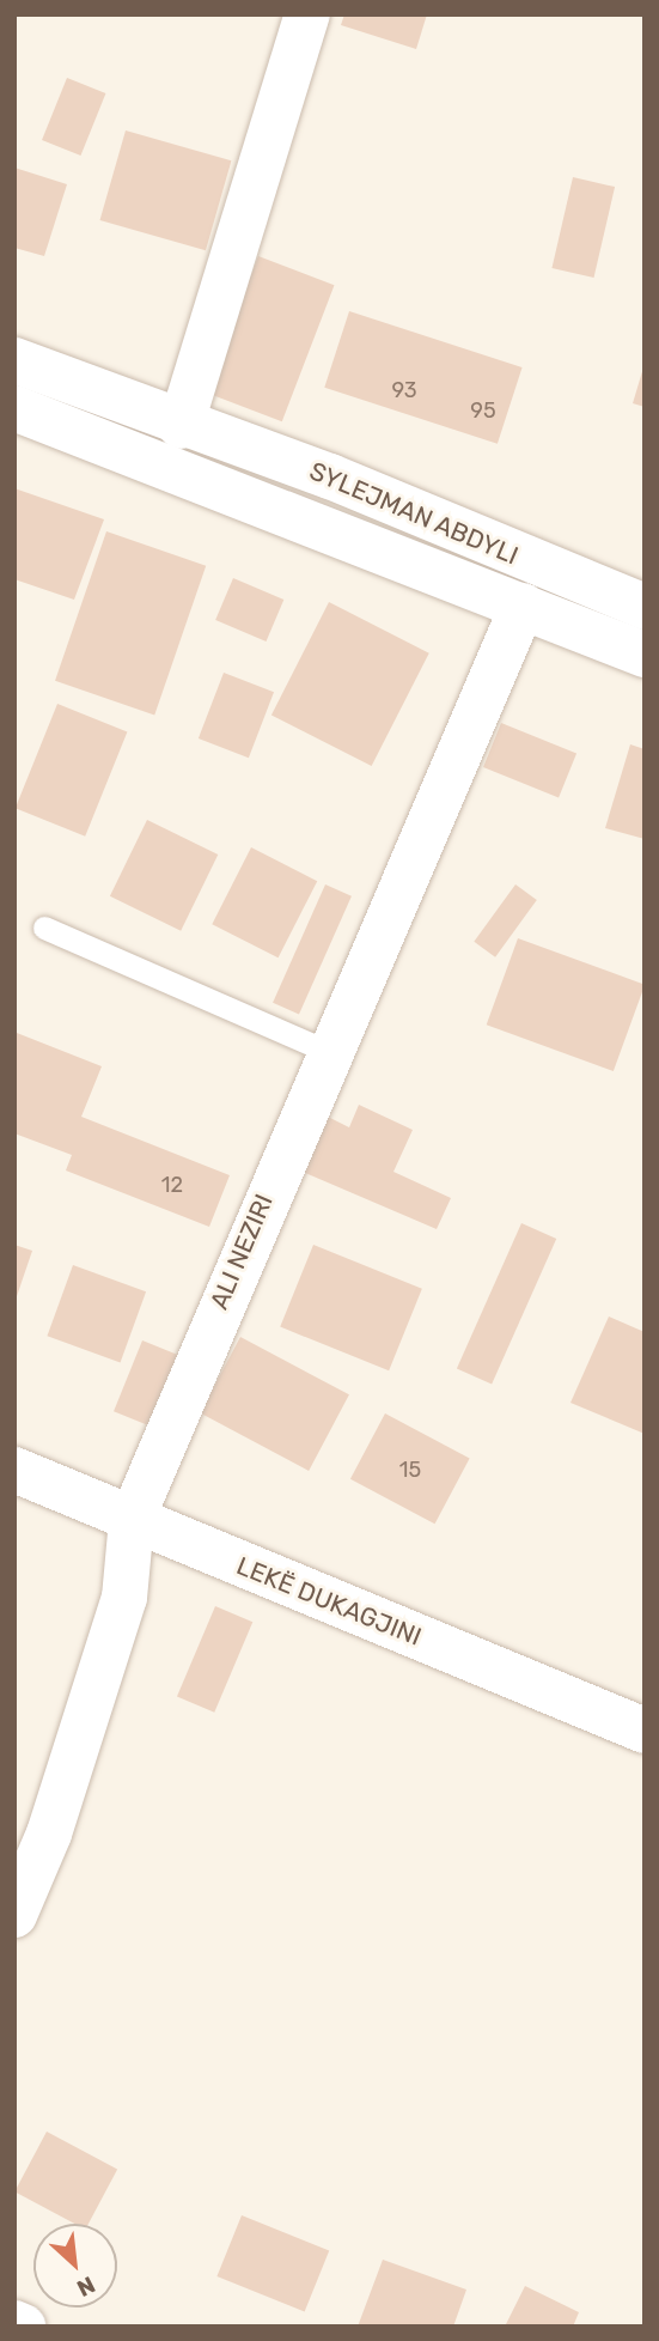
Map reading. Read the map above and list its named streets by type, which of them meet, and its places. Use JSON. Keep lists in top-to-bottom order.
{
  "streets": {
    "street": ["SYLEJMAN ABDYLI", "ALI NEZIRI", "LEKË DUKAGJINI"]
  },
  "crossings": [
    ["ALI NEZIRI", "LEKË DUKAGJINI"]
  ],
  "house_numbers": [
    "93",
    "95",
    "12",
    "15"
  ],
  "north": "bottom right"
}
